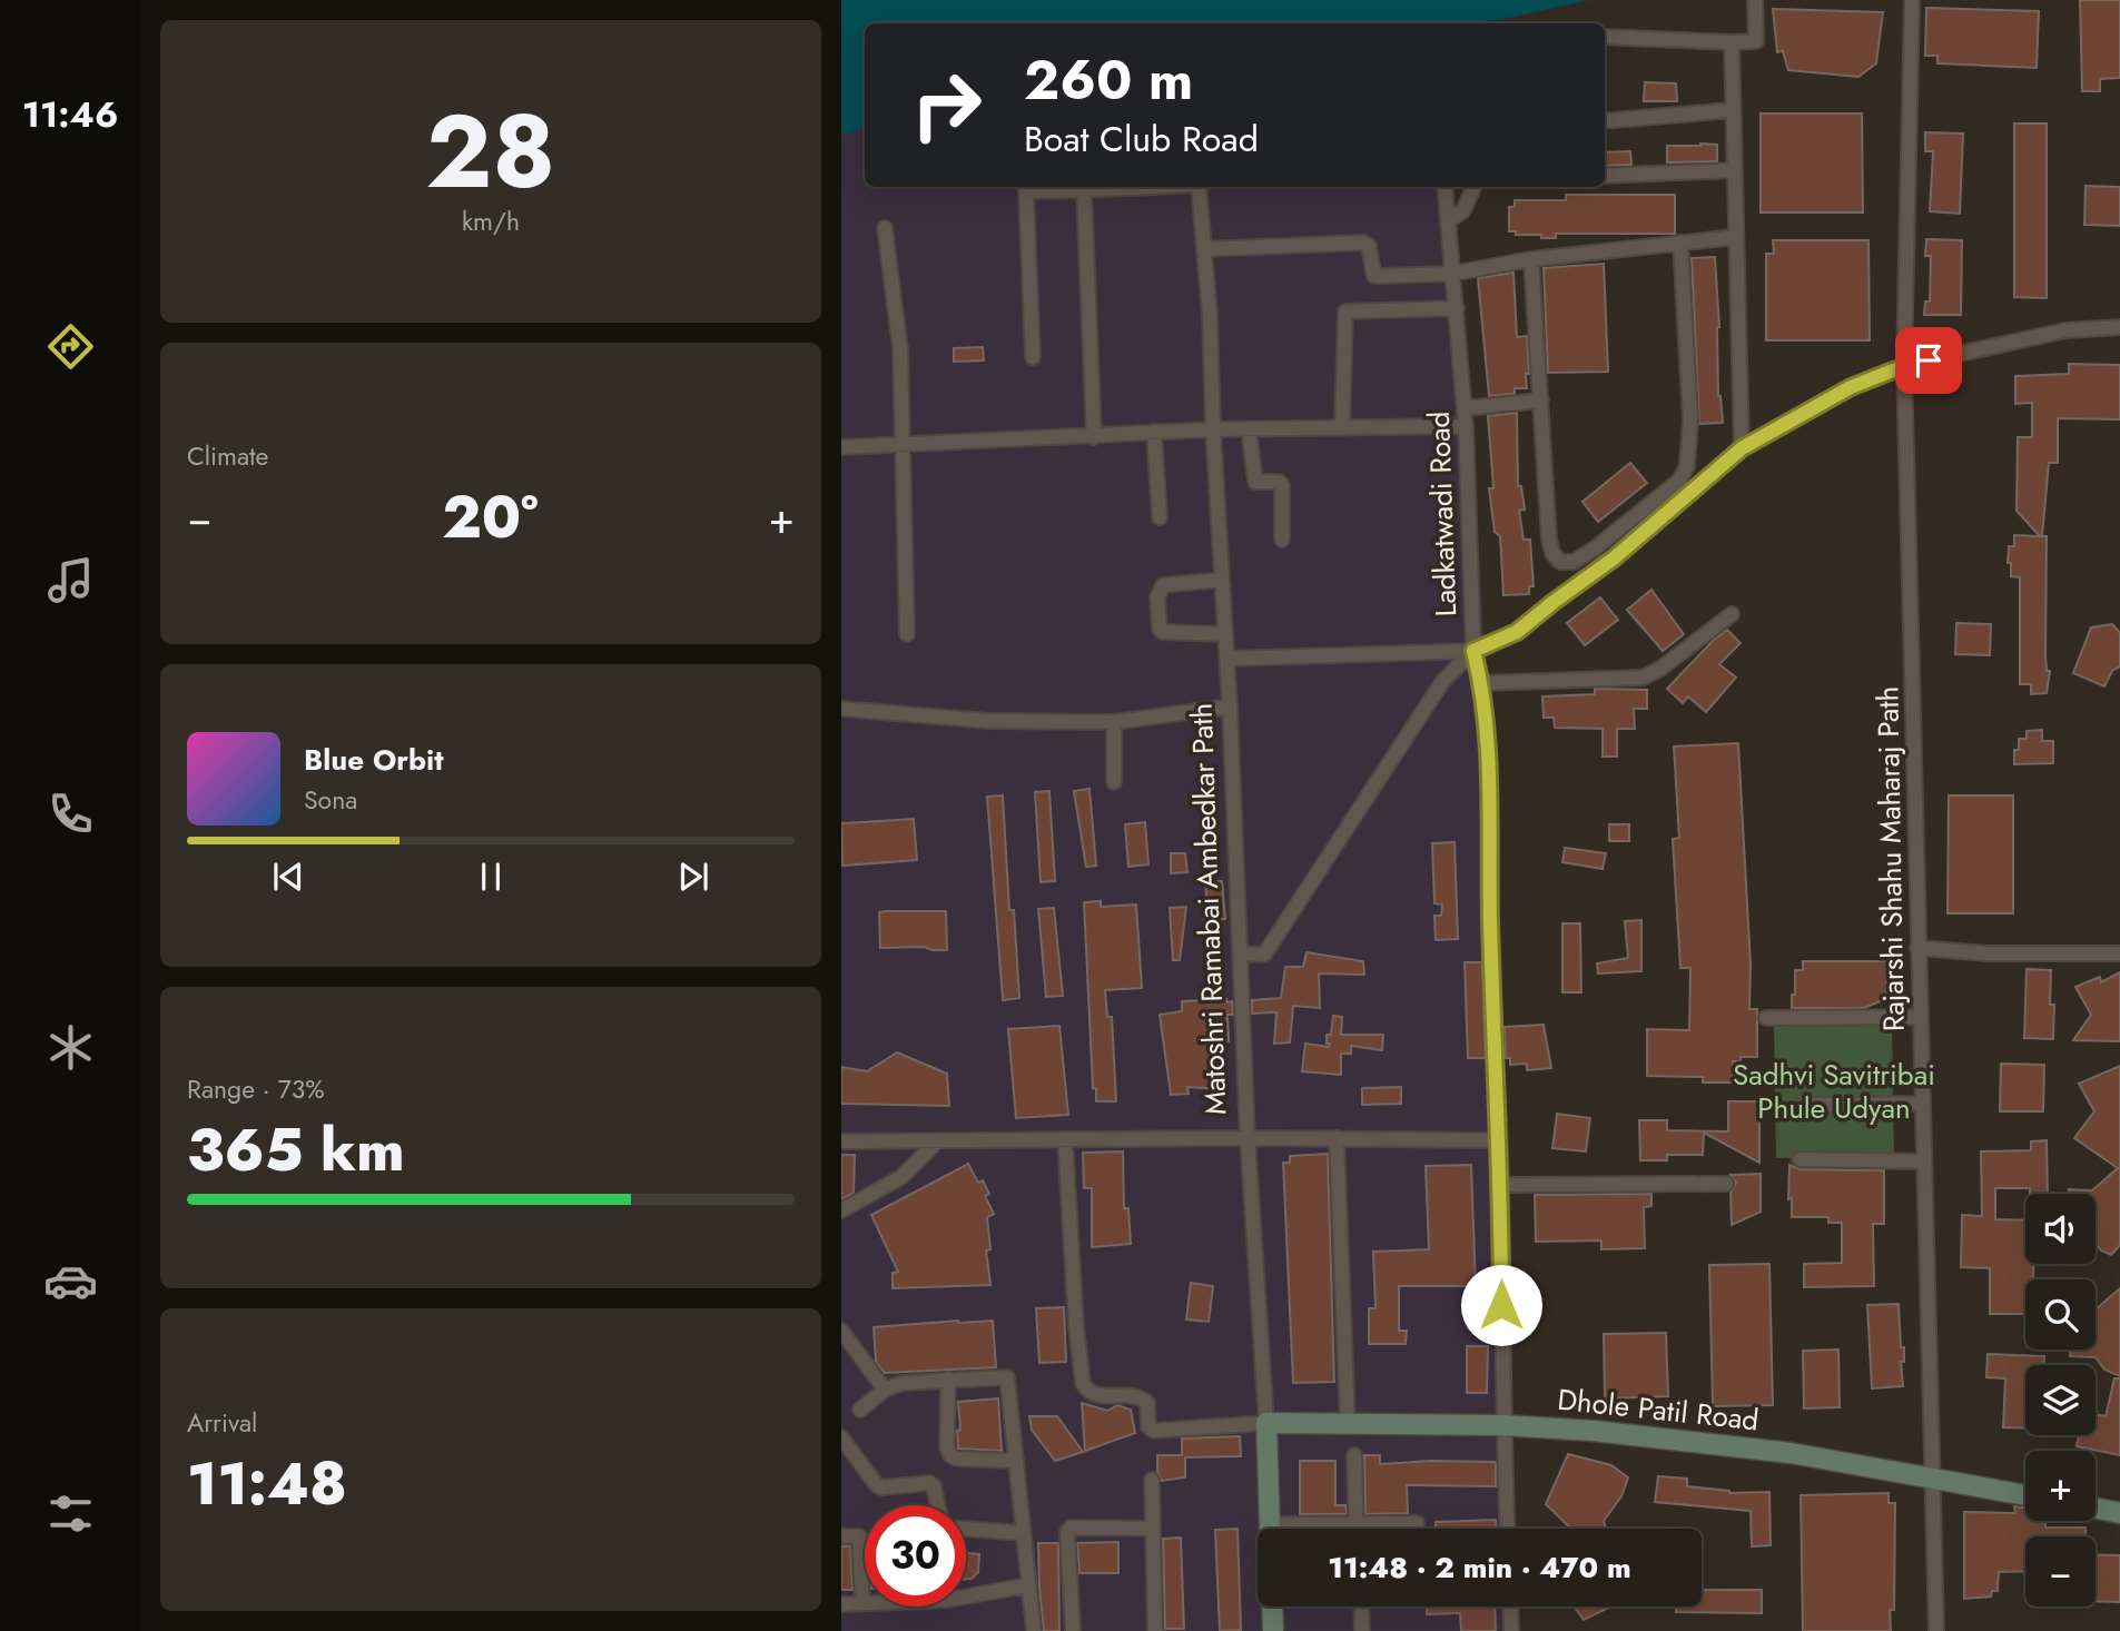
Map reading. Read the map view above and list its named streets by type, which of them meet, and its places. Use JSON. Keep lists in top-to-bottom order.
{
  "streets": {
    "street": [
      "Ladkatwadi Road",
      "Rajarshi Shahu Maharaj Path",
      "Matoshri Ramabai Ambedkar Path",
      "Dhole Patil Road"
    ]
  },
  "crossings": [
    ["Ladkatwadi Road", "Dhole Patil Road"],
    ["Rajarshi Shahu Maharaj Path", "Dhole Patil Road"],
    ["Matoshri Ramabai Ambedkar Path", "Dhole Patil Road"]
  ],
  "parks": ["Sadhvi Savitribai Phule Udyan"],
  "page": {
    "tabs": "11:46",
    "tile": [
      ["28", "km/h"],
      "Climate",
      ["Range · 73%", "365 km"],
      ["Arrival", "11:48"]
    ],
    "turn": ["260 m", "Boat Club Road"],
    "heat": ["−", "20°", "+"],
    "song": ["Blue Orbit", "Sona"],
    "map_buttons": ["+", "−"],
    "limit": "30",
    "trip": "11:48 · 2 min · 470 m"
  }
}
